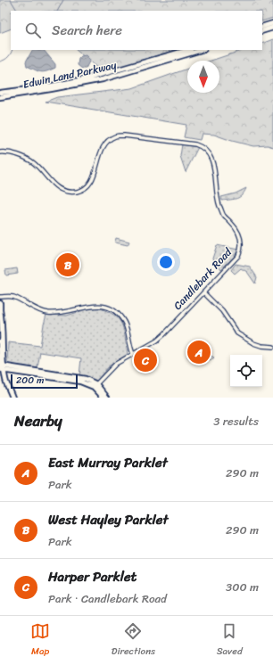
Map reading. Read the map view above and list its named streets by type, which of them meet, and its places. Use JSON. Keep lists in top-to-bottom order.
{
  "streets": {
    "main road": ["Edwin Land Parkway"],
    "street": ["Candlebark Road"]
  },
  "scale_bar": "200 m",
  "north": "bottom",
  "page": {
    "search": "Search here",
    "pins": ["B", "A", "C"],
    "scale": "200 m",
    "heading": ["Nearby", "3 results"],
    "list": [
      {
        "mark": "A",
        "name": "East Murray Parklet",
        "note": "Park",
        "value": "290 m"
      },
      {
        "mark": "B",
        "name": "West Hayley Parklet",
        "note": "Park",
        "value": "290 m"
      },
      {
        "mark": "C",
        "name": "Harper Parklet",
        "note": "Park · Candlebark Road",
        "value": "300 m"
      }
    ],
    "nav": ["Map", "Directions", "Saved"]
  }
}
